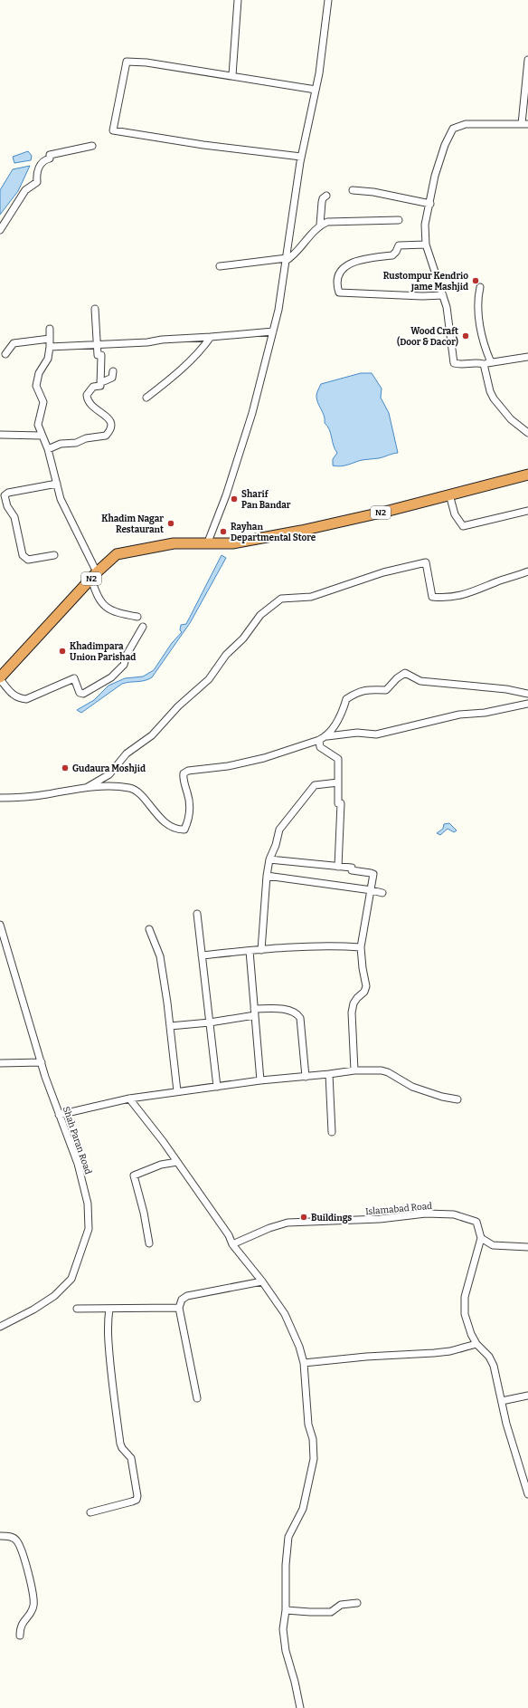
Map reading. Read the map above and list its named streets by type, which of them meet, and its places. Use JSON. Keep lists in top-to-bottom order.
{
  "streets": {
    "highway": ["N2"],
    "street": ["Shah Paran Road", "Islamabad Road"]
  },
  "places": [
    "Rustompur Kendrio Jame Mashjid",
    "Wood Craft (Door & Dacor)",
    "Sharif Pan Bandar",
    "Khadim Nagar Restaurant",
    "Rayhan Departmental Store",
    "Khadimpara Union Parishad",
    "Gudaura Moshjid",
    "Buildings"
  ]
}
